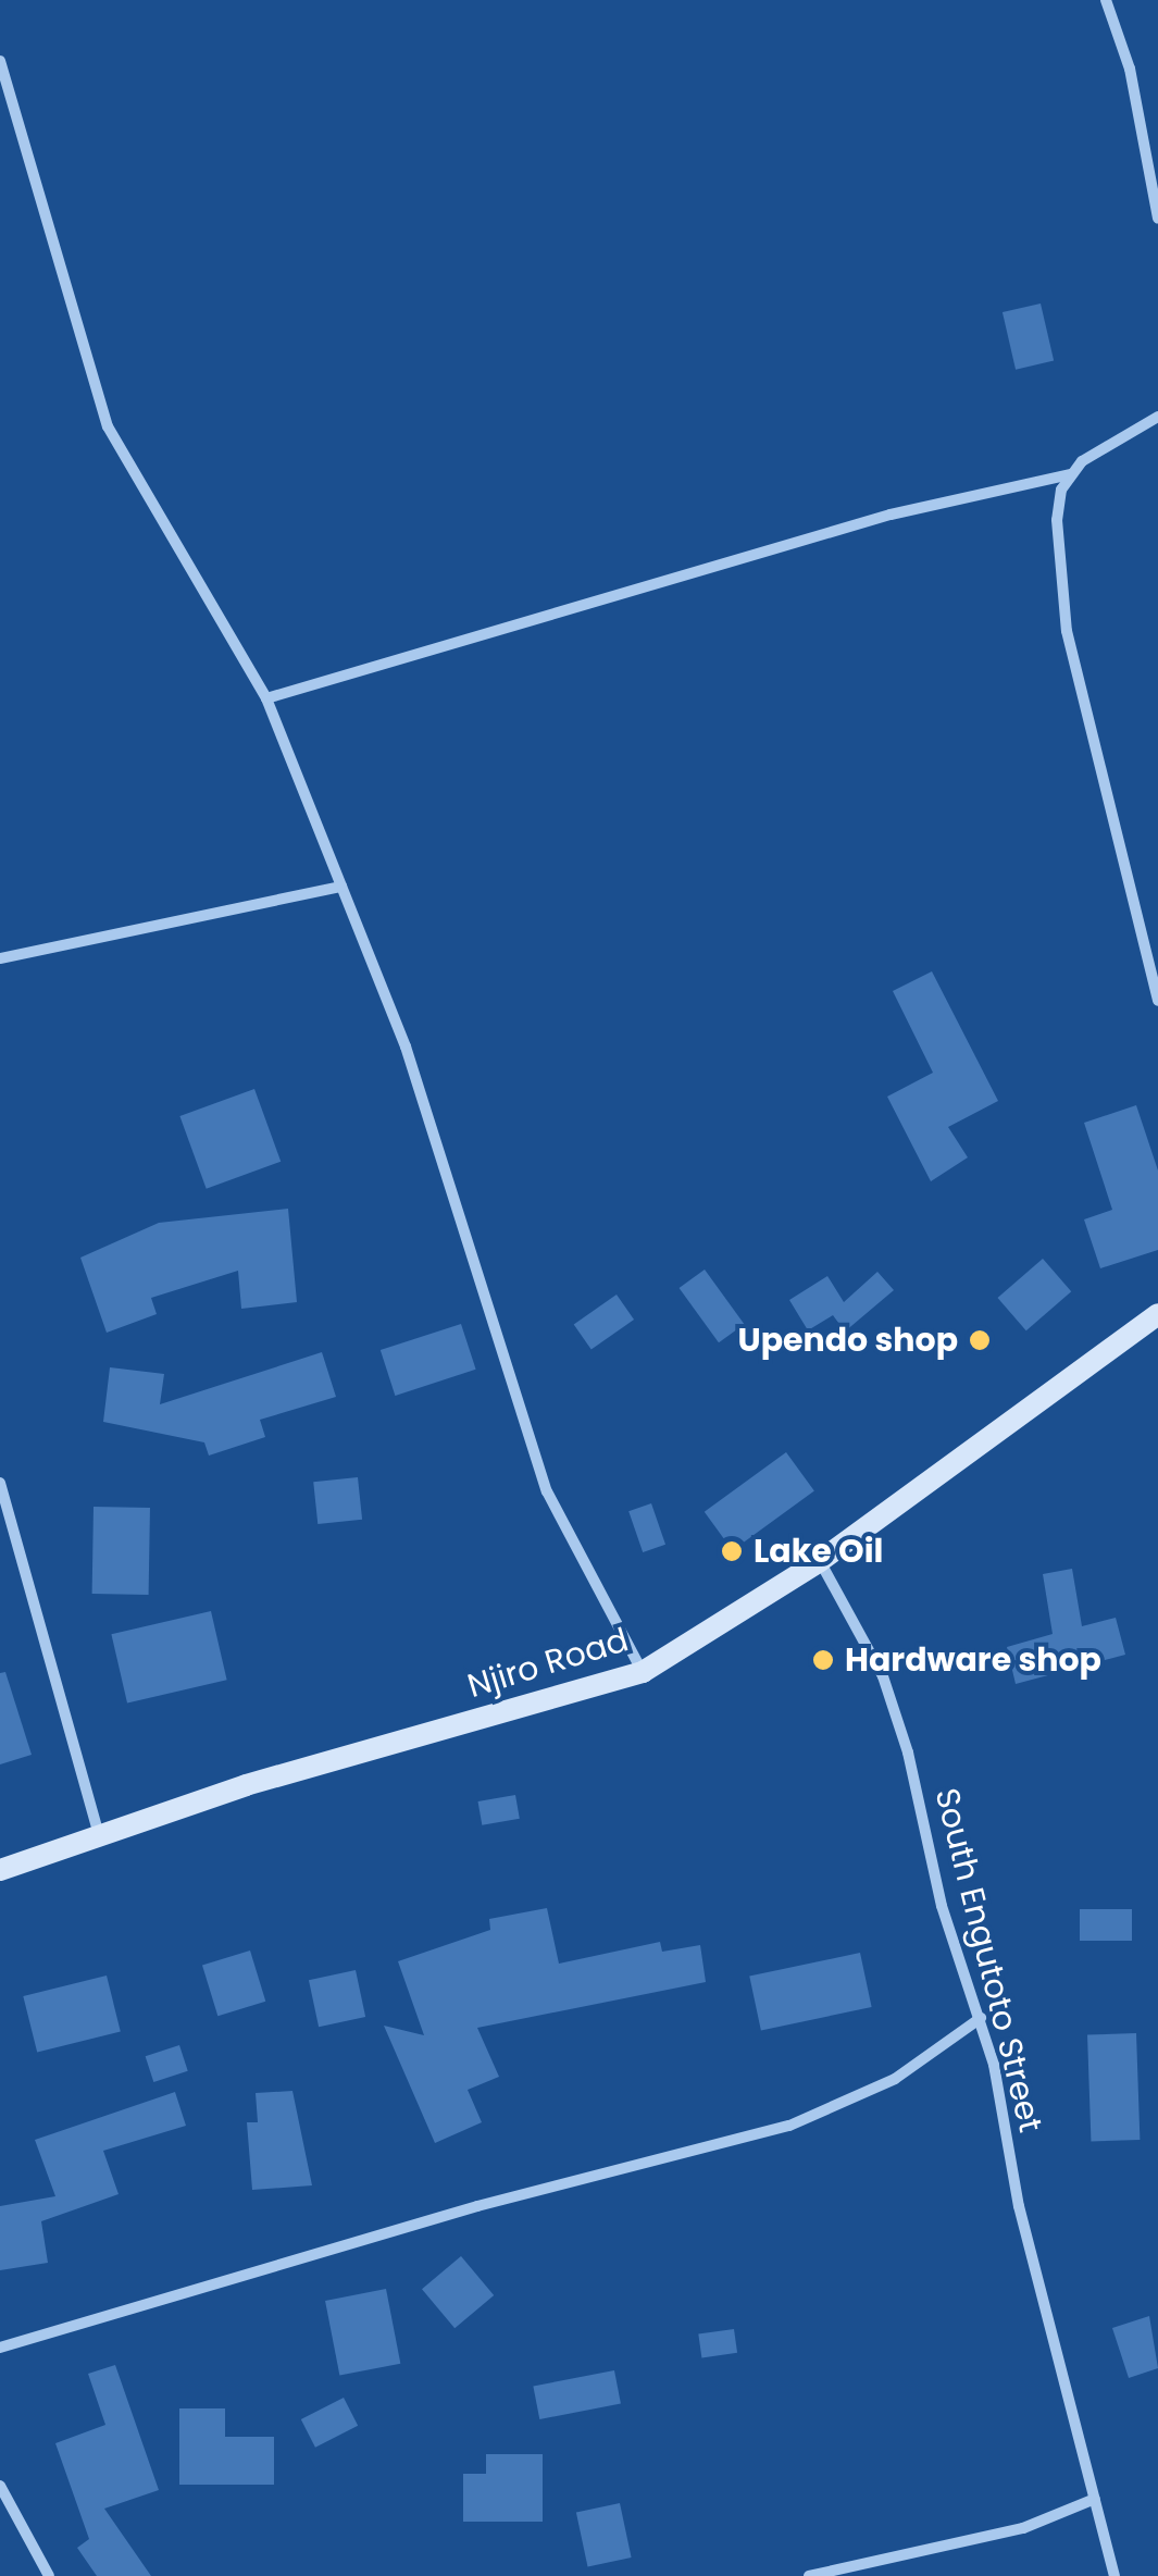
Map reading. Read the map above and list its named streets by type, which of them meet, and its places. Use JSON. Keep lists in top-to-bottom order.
{
  "streets": {
    "street": ["Njiro Road", "South Engutoto Street"]
  },
  "crossings": [
    ["Njiro Road", "South Engutoto Street"]
  ],
  "places": ["Upendo shop", "Lake Oil", "Hardware shop"]
}
